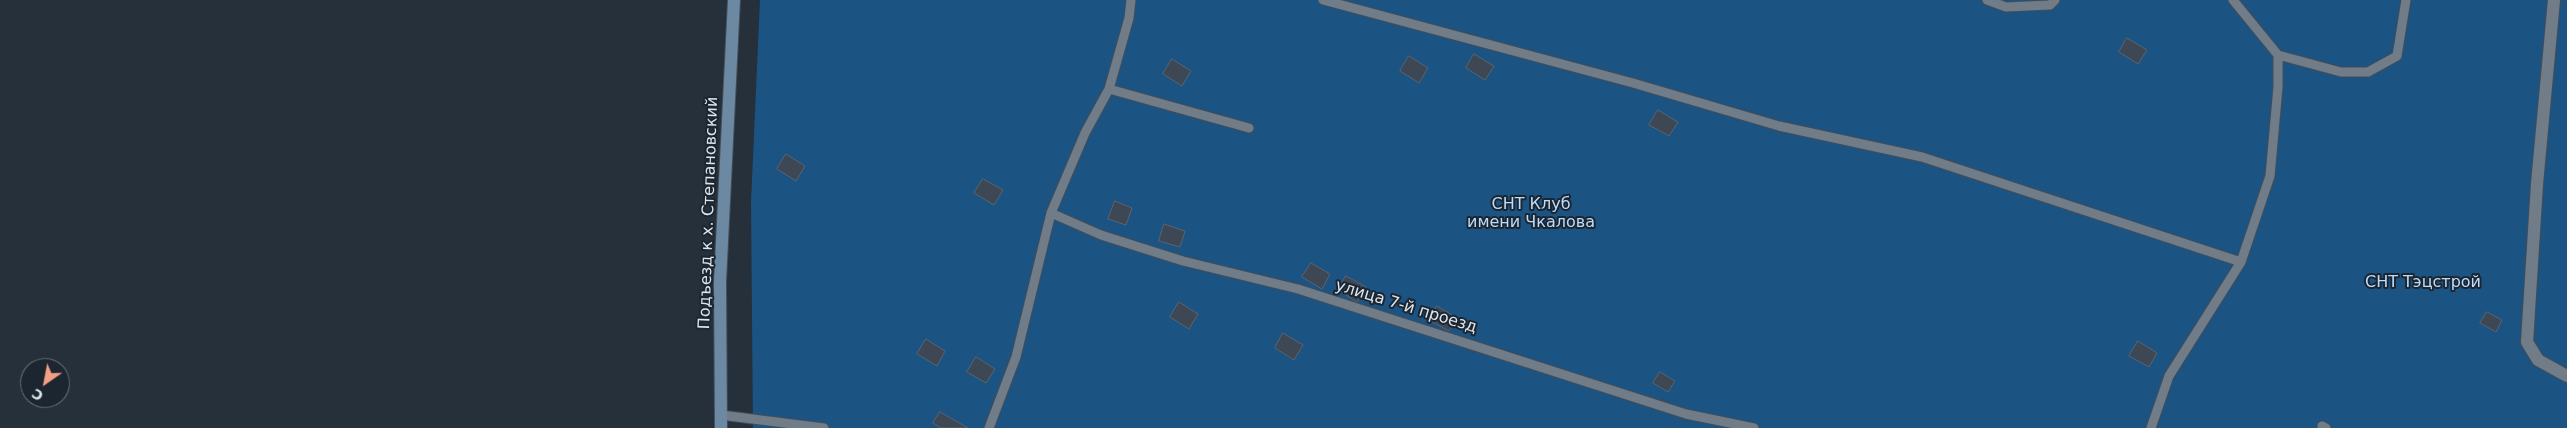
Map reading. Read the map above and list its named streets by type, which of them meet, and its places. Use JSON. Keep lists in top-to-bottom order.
{
  "streets": {
    "street": ["Подъезд к х. Степановский"],
    "lane": ["улица 7-й проезд"]
  },
  "parks": ["СНТ Клуб имени Чкалова", "СНТ Тэцстрой"],
  "north": "bottom left"
}
